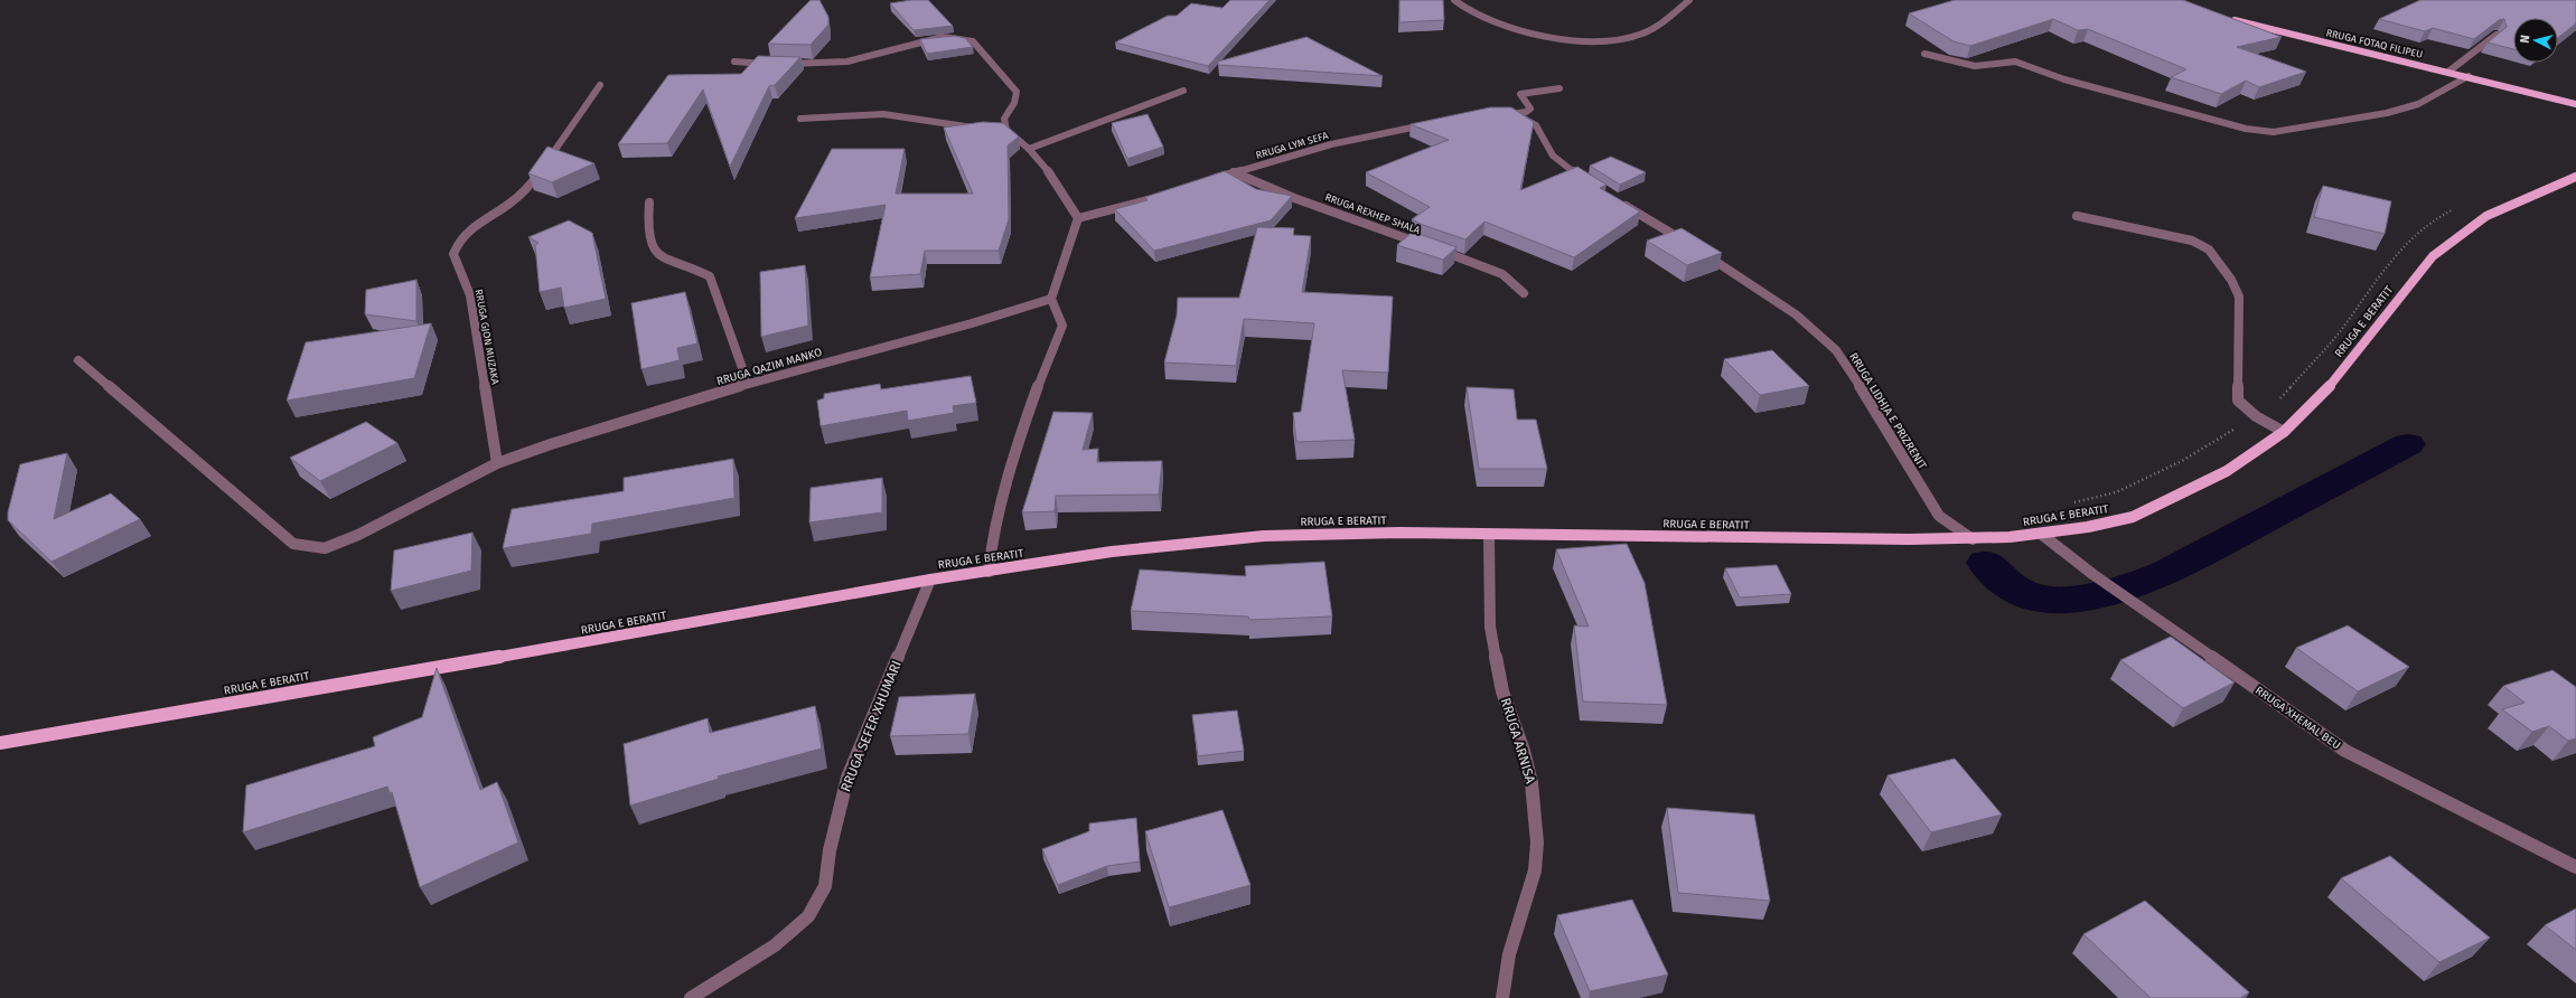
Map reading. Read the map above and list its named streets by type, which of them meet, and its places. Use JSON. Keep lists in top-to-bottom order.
{
  "streets": {
    "main road": ["RRUGA FOTAQ FILIPEU", "RRUGA E BERATIT"],
    "street": [
      "RRUGA LYM SEFA",
      "RRUGA REXHEP SHALA",
      "RRUGA GJON MUZAKA",
      "RRUGA QAZIM MANKO",
      "RRUGA LIDHJA E PRIZRENIT",
      "RRUGA XHEMAL BEU",
      "RRUGA SEFER XHUMARI",
      "RRUGA ARNISA"
    ]
  },
  "crossings": [
    ["RRUGA LYM SEFA", "RRUGA REXHEP SHALA"],
    ["RRUGA E BERATIT", "RRUGA LIDHJA E PRIZRENIT"],
    ["RRUGA E BERATIT", "RRUGA XHEMAL BEU"],
    ["RRUGA E BERATIT", "RRUGA SEFER XHUMARI"],
    ["RRUGA E BERATIT", "RRUGA ARNISA"],
    ["RRUGA GJON MUZAKA", "RRUGA QAZIM MANKO"]
  ],
  "north": "left"
}
